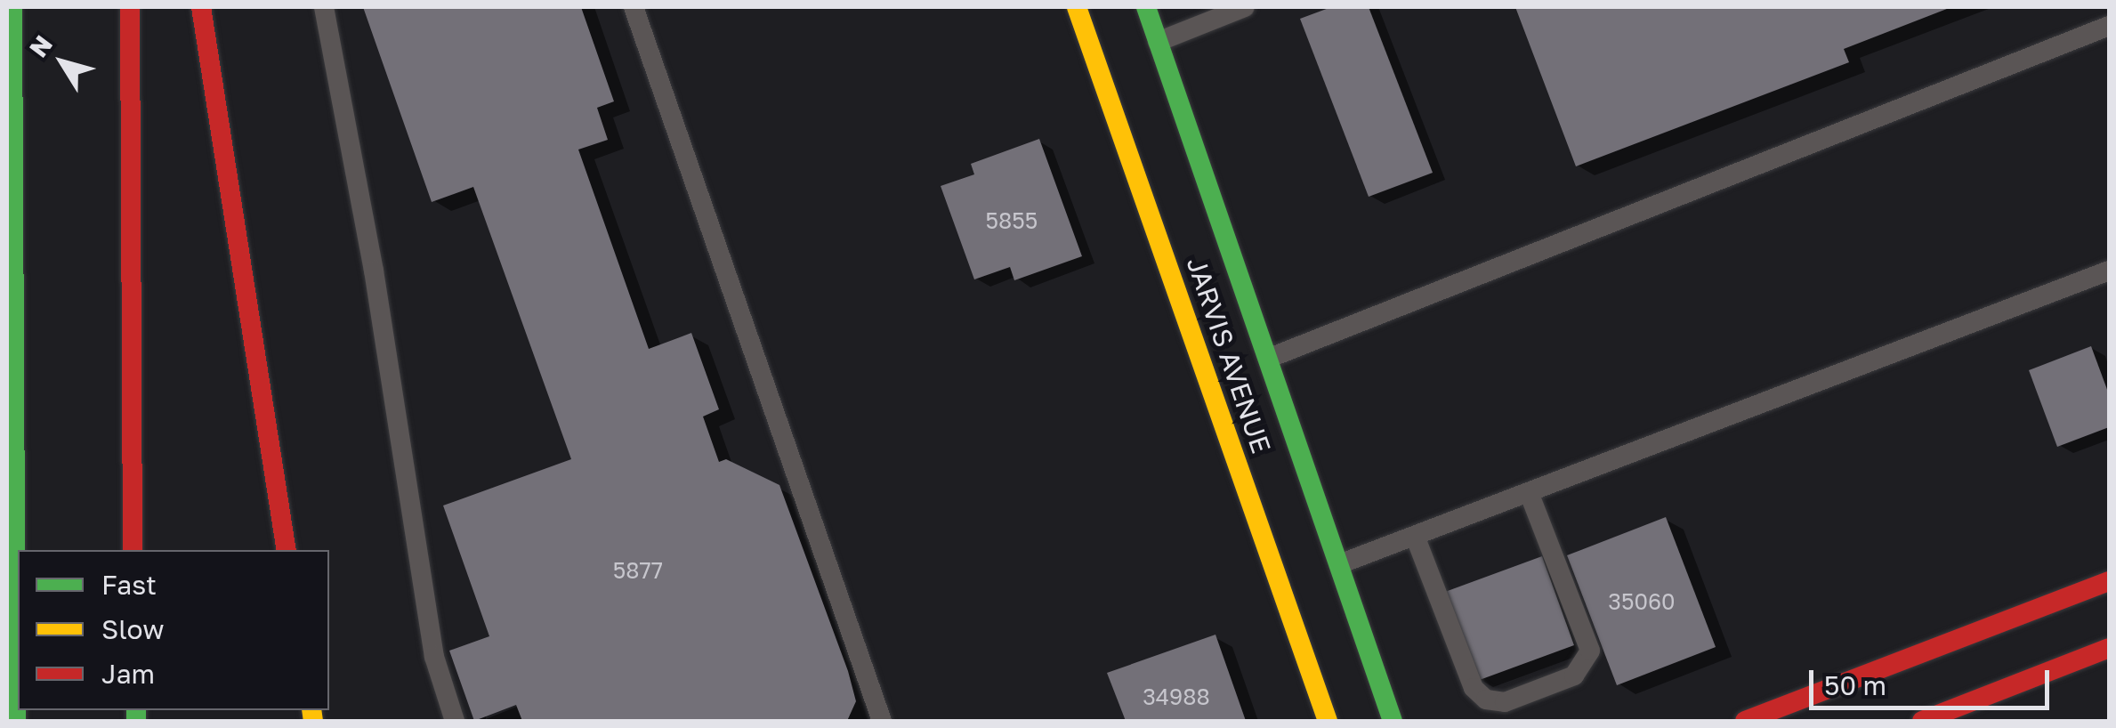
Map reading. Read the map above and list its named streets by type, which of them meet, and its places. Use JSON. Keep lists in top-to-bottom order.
{
  "streets": {
    "main road": ["JARVIS AVENUE"]
  },
  "house_numbers": [
    "5855",
    "5877",
    "35060",
    "34988"
  ],
  "legend": ["Fast", "Slow", "Jam"],
  "scale_bar": "50 m",
  "north": "top left"
}
